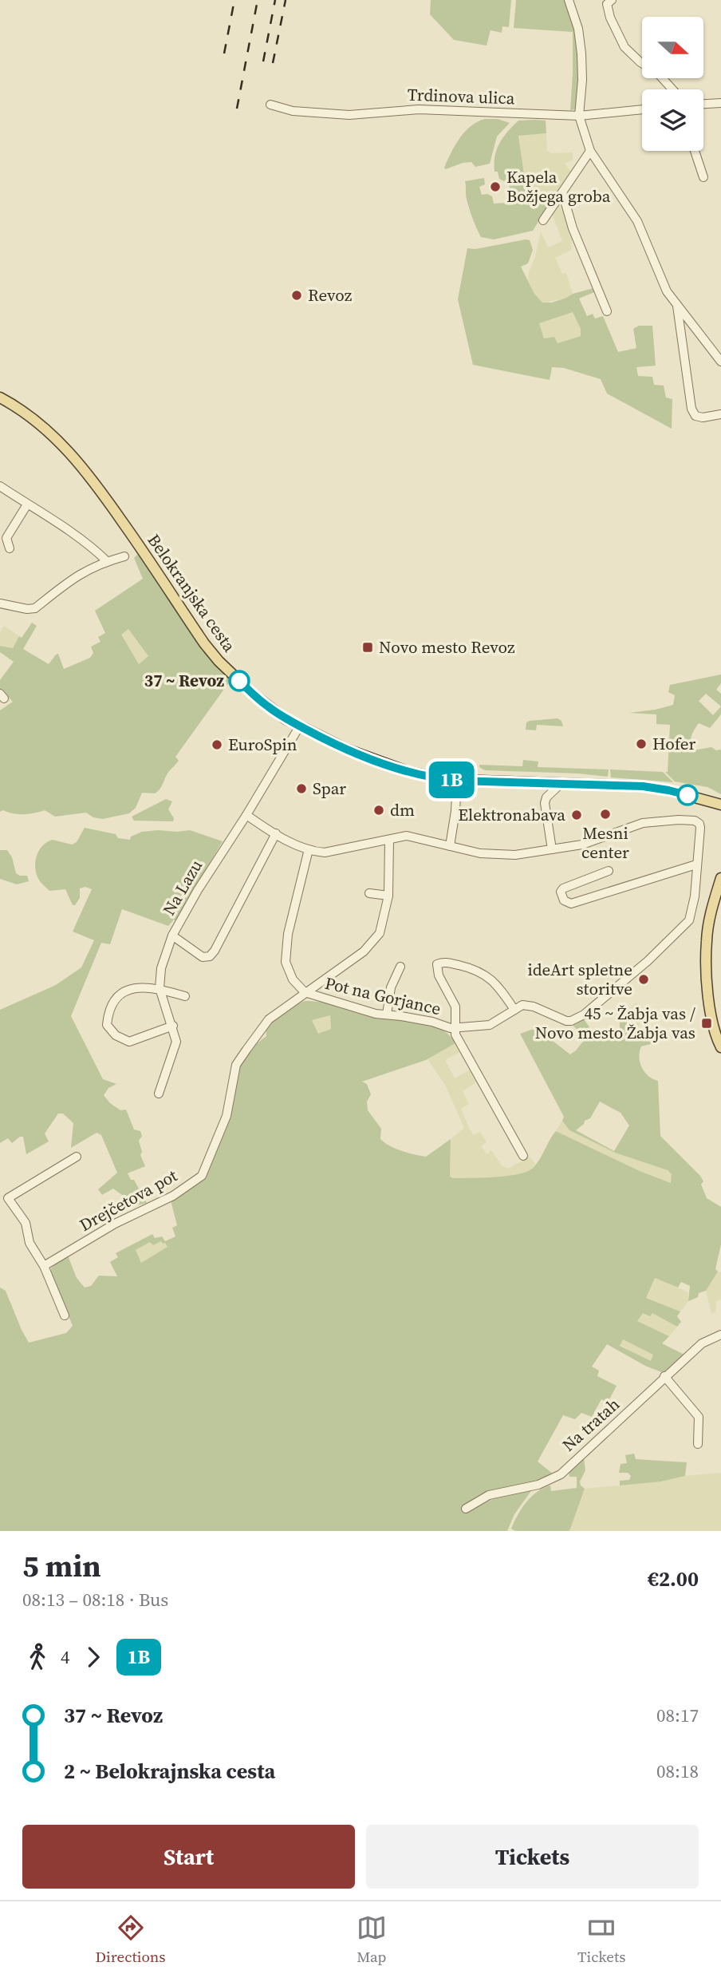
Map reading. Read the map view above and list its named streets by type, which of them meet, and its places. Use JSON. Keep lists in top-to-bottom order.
{
  "streets": {
    "main road": ["Belokranjska cesta"],
    "street": [
      "Trdinova ulica",
      "Na Lazu",
      "Pot na Gorjance",
      "Drejčetova pot",
      "Na tratah"
    ]
  },
  "crossings": [
    ["Belokranjska cesta", "Na Lazu"],
    ["Pot na Gorjance", "Drejčetova pot"]
  ],
  "places": {
    "other": [
      "Kapela Božjega groba",
      "Revoz",
      "37 ~ Revoz",
      "Hofer",
      "EuroSpin",
      "Spar",
      "dm",
      "Mesni center",
      "Elektronabava",
      "ideArt spletne storitve"
    ],
    "transit": ["Novo mesto Revoz", "45 ~ Žabja vas / Novo mesto Žabja vas"]
  },
  "lines": ["bus line 1B"],
  "north": "right",
  "page": {
    "on_map": "1B",
    "heading": ["5 min", "08:13 – 08:18 · Bus", "€2.00"],
    "legs": ["4", "1B"],
    "list": [
      {
        "name": "37 ~ Revoz",
        "value": "08:17"
      },
      {
        "name": "2 ~ Belokrajnska cesta",
        "value": "08:18"
      }
    ],
    "buttons": ["Start", "Tickets"],
    "tabs": ["Directions", "Map", "Tickets"]
  }
}
